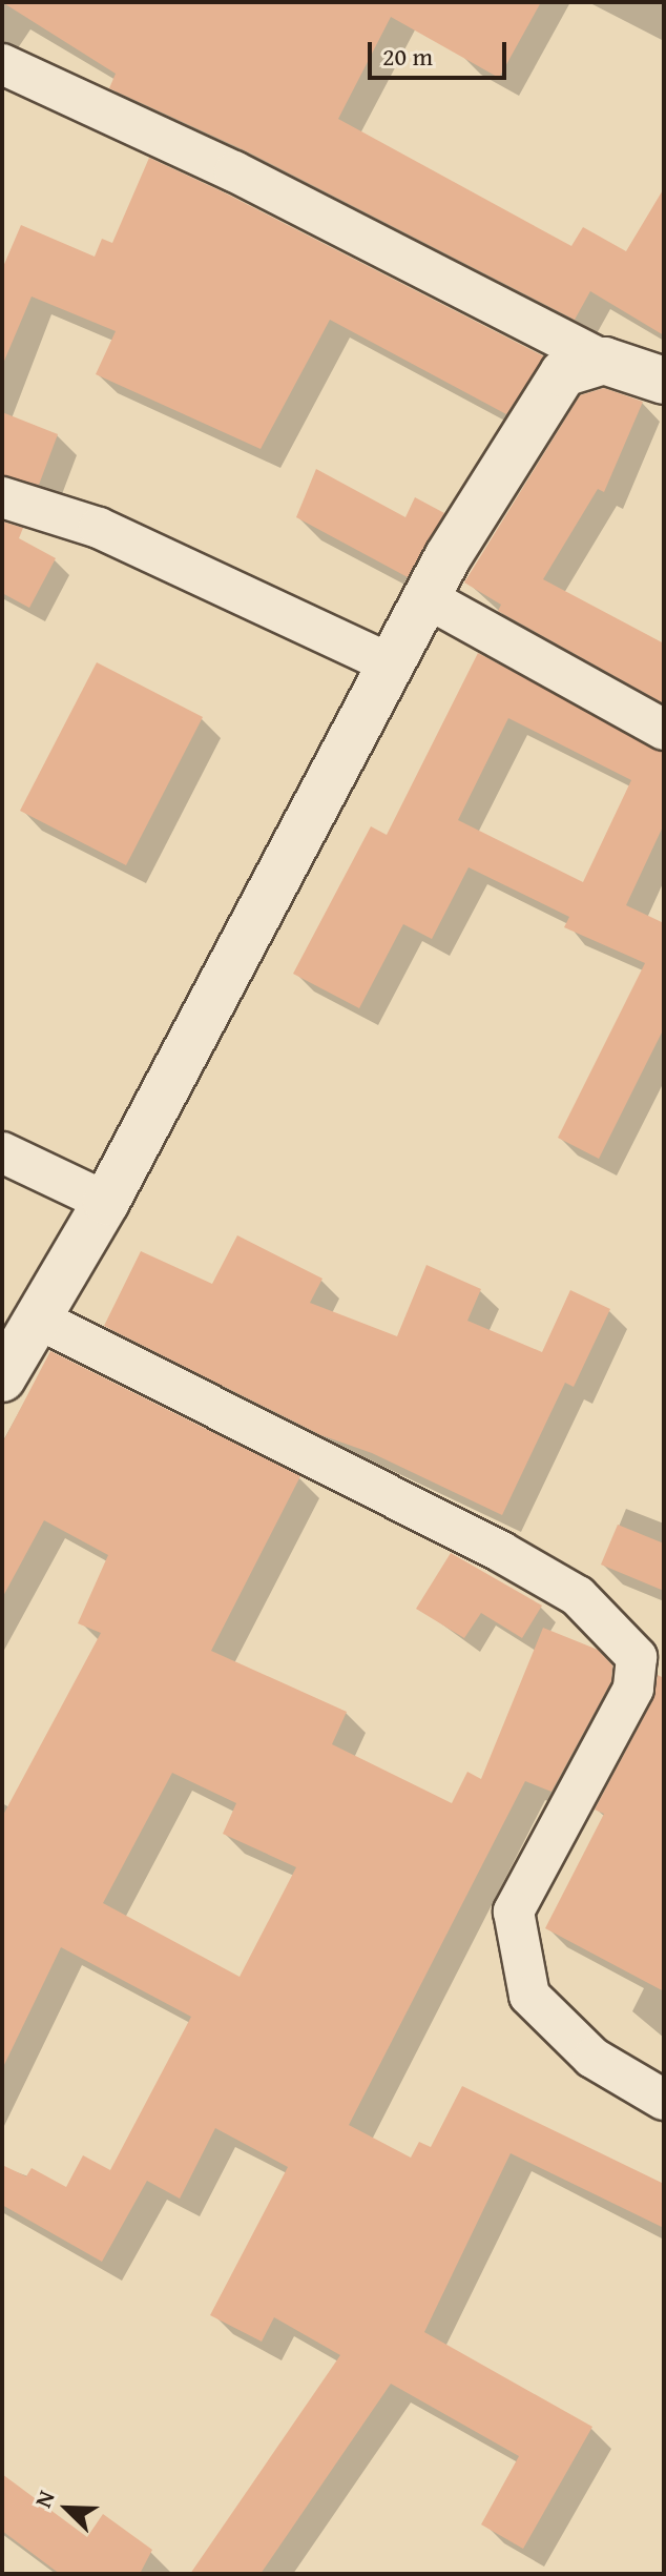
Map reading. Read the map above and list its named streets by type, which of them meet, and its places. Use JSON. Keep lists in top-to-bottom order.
{
  "scale_bar": "20 m",
  "north": "top left"
}
